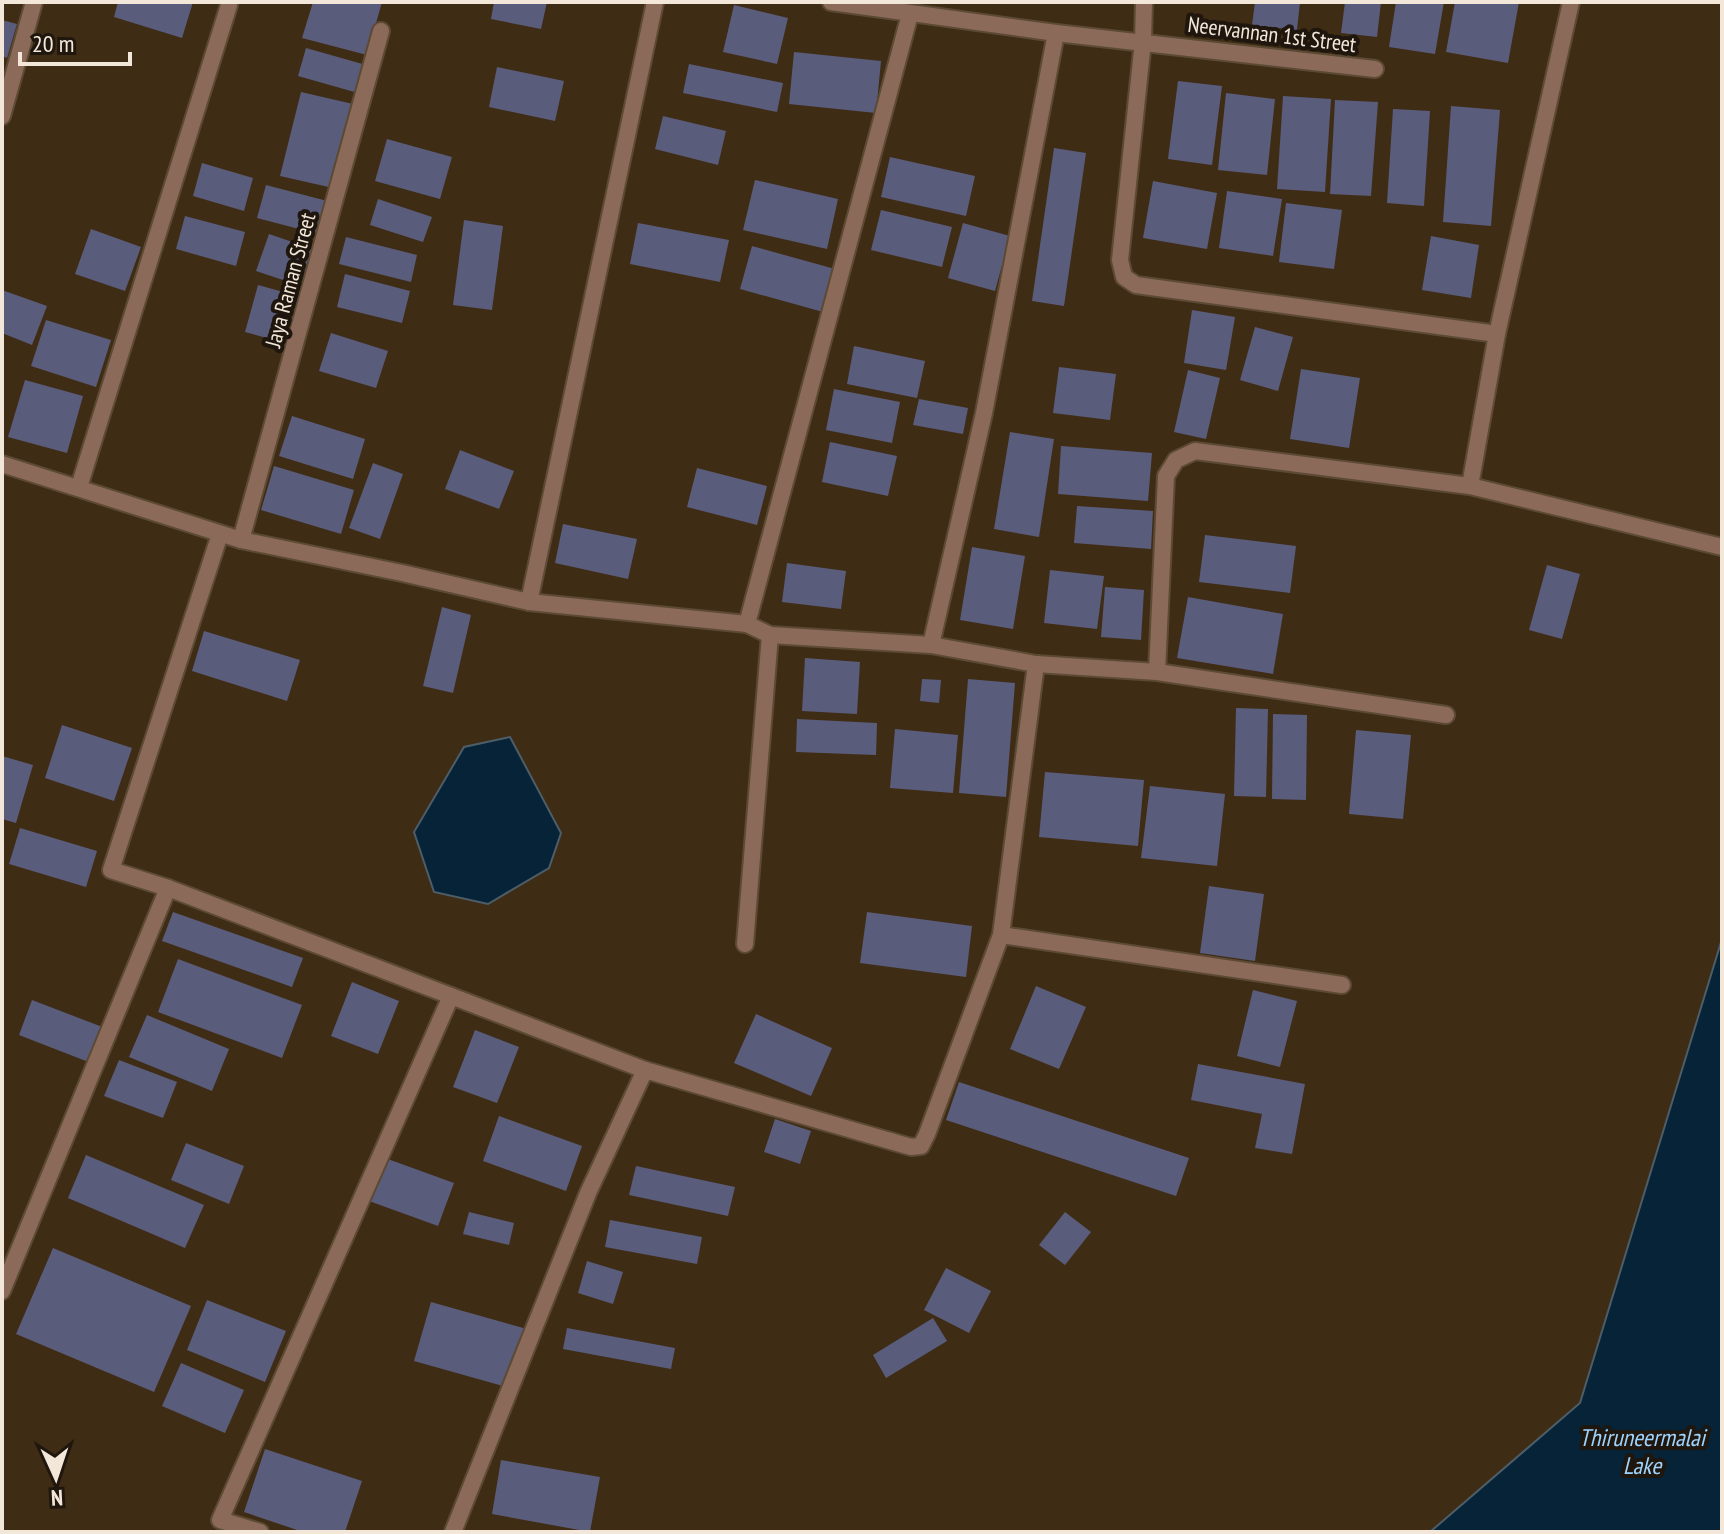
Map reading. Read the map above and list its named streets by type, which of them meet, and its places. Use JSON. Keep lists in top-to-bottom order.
{
  "streets": {
    "street": ["Neervannan 1st Street", "Jaya Raman Street"]
  },
  "water": ["Thiruneermalai Lake"],
  "scale_bar": "20 m",
  "north": "bottom"
}
